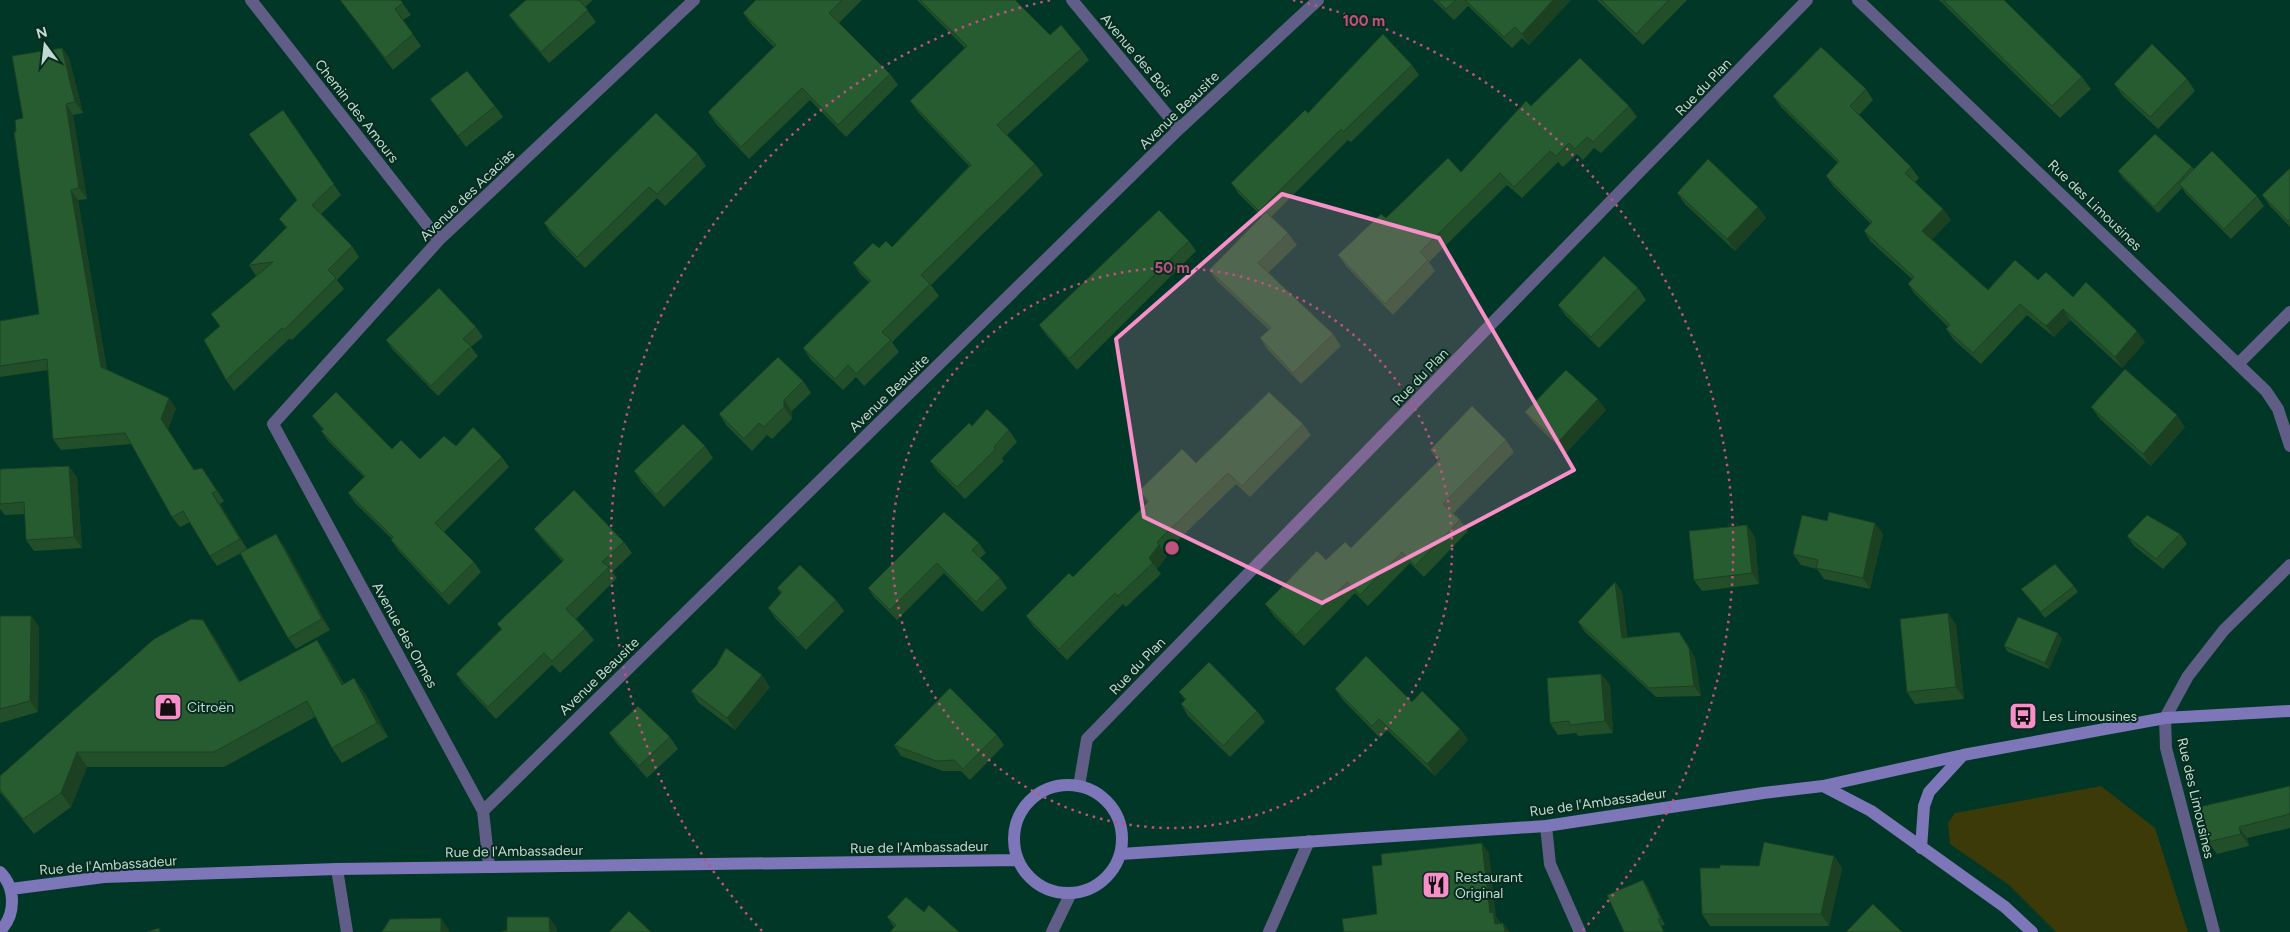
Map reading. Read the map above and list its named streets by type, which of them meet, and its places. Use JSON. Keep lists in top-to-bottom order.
{
  "streets": {
    "main road": ["Rue de l'Ambassadeur"],
    "street": [
      "Avenue des Bois",
      "Rue du Plan",
      "Avenue Beausite",
      "Chemin des Amours",
      "Avenue des Acacias",
      "Rue des Limousines",
      "Avenue des Ormes"
    ]
  },
  "crossings": [
    ["Avenue des Bois", "Avenue Beausite"],
    ["Rue du Plan", "Rue de l'Ambassadeur"],
    ["Avenue Beausite", "Avenue des Ormes"],
    ["Chemin des Amours", "Avenue des Acacias"],
    ["Avenue des Acacias", "Avenue des Ormes"],
    ["Rue des Limousines", "Rue de l'Ambassadeur"],
    ["Avenue des Ormes", "Rue de l'Ambassadeur"]
  ],
  "places": {
    "shop": ["Citroën"],
    "bus stop": ["Les Limousines"],
    "restaurant": ["Restaurant Original"]
  },
  "north": "top",
  "rings": ["100 m", "50 m"]
}
